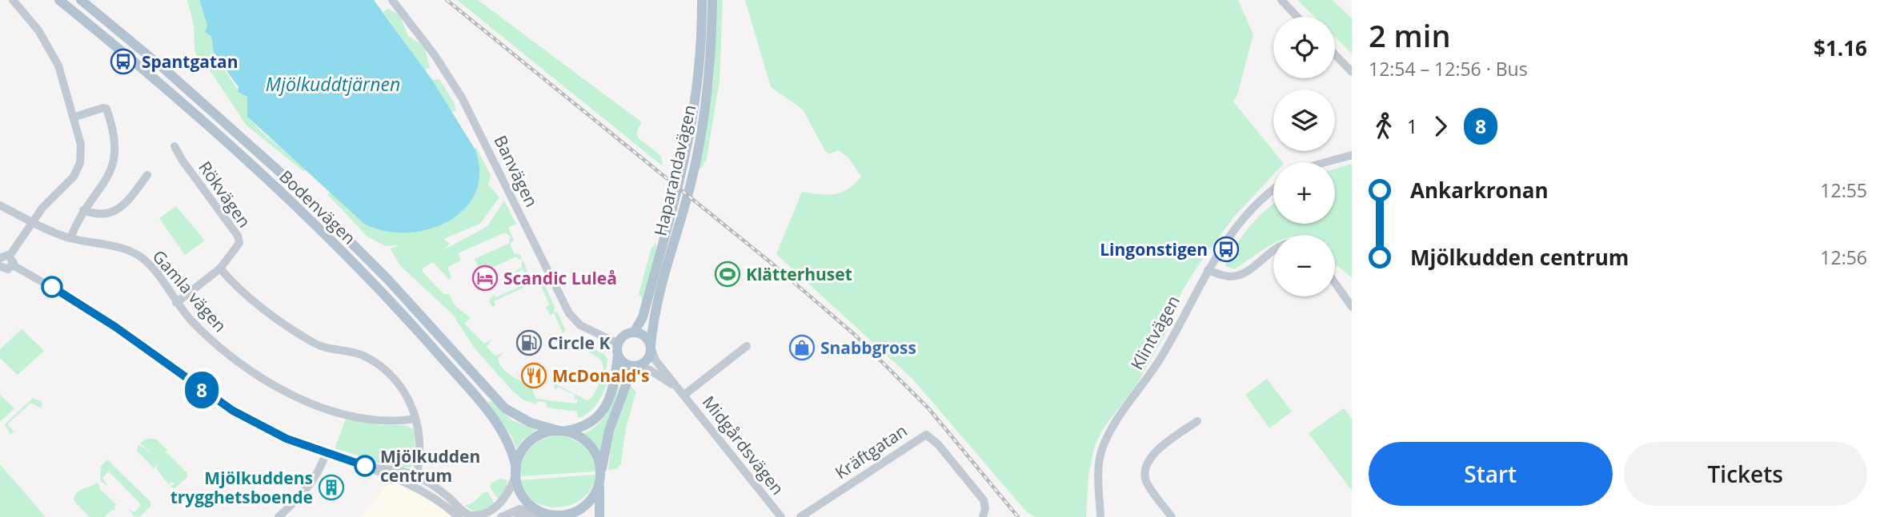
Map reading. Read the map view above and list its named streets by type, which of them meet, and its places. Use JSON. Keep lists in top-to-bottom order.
{
  "streets": {
    "main road": ["Haparandavägen", "Bodenvägen"],
    "street": [
      "Banvägen",
      "Rökvägen",
      "Gamla vägen",
      "Klintvägen",
      "Midgårdsvägen",
      "Kräftgatan"
    ]
  },
  "crossings": [
    ["Haparandavägen", "Banvägen"],
    ["Haparandavägen", "Midgårdsvägen"],
    ["Banvägen", "Midgårdsvägen"],
    ["Rökvägen", "Gamla vägen"]
  ],
  "water": ["Mjölkuddtjärnen"],
  "places": {
    "bus stop": ["Spantgatan", "Lingonstigen"],
    "sports": ["Klätterhuset"],
    "hotel": ["Scandic Luleå"],
    "fuel station": ["Circle K"],
    "shop": ["Snabbgross"],
    "restaurant": ["McDonald's"],
    "other": ["Mjölkudden centrum"],
    "building": ["Mjölkuddens trygghetsboende"]
  },
  "lines": ["bus line 8"],
  "page": {
    "on_map": "8",
    "heading": ["2 min", "12:54 – 12:56 · Bus", "$1.16"],
    "map_buttons": ["+", "−"],
    "legs": ["1", "8"],
    "list": [
      {
        "name": "Ankarkronan",
        "value": "12:55"
      },
      {
        "name": "Mjölkudden centrum",
        "value": "12:56"
      }
    ],
    "buttons": ["Start", "Tickets"]
  }
}
